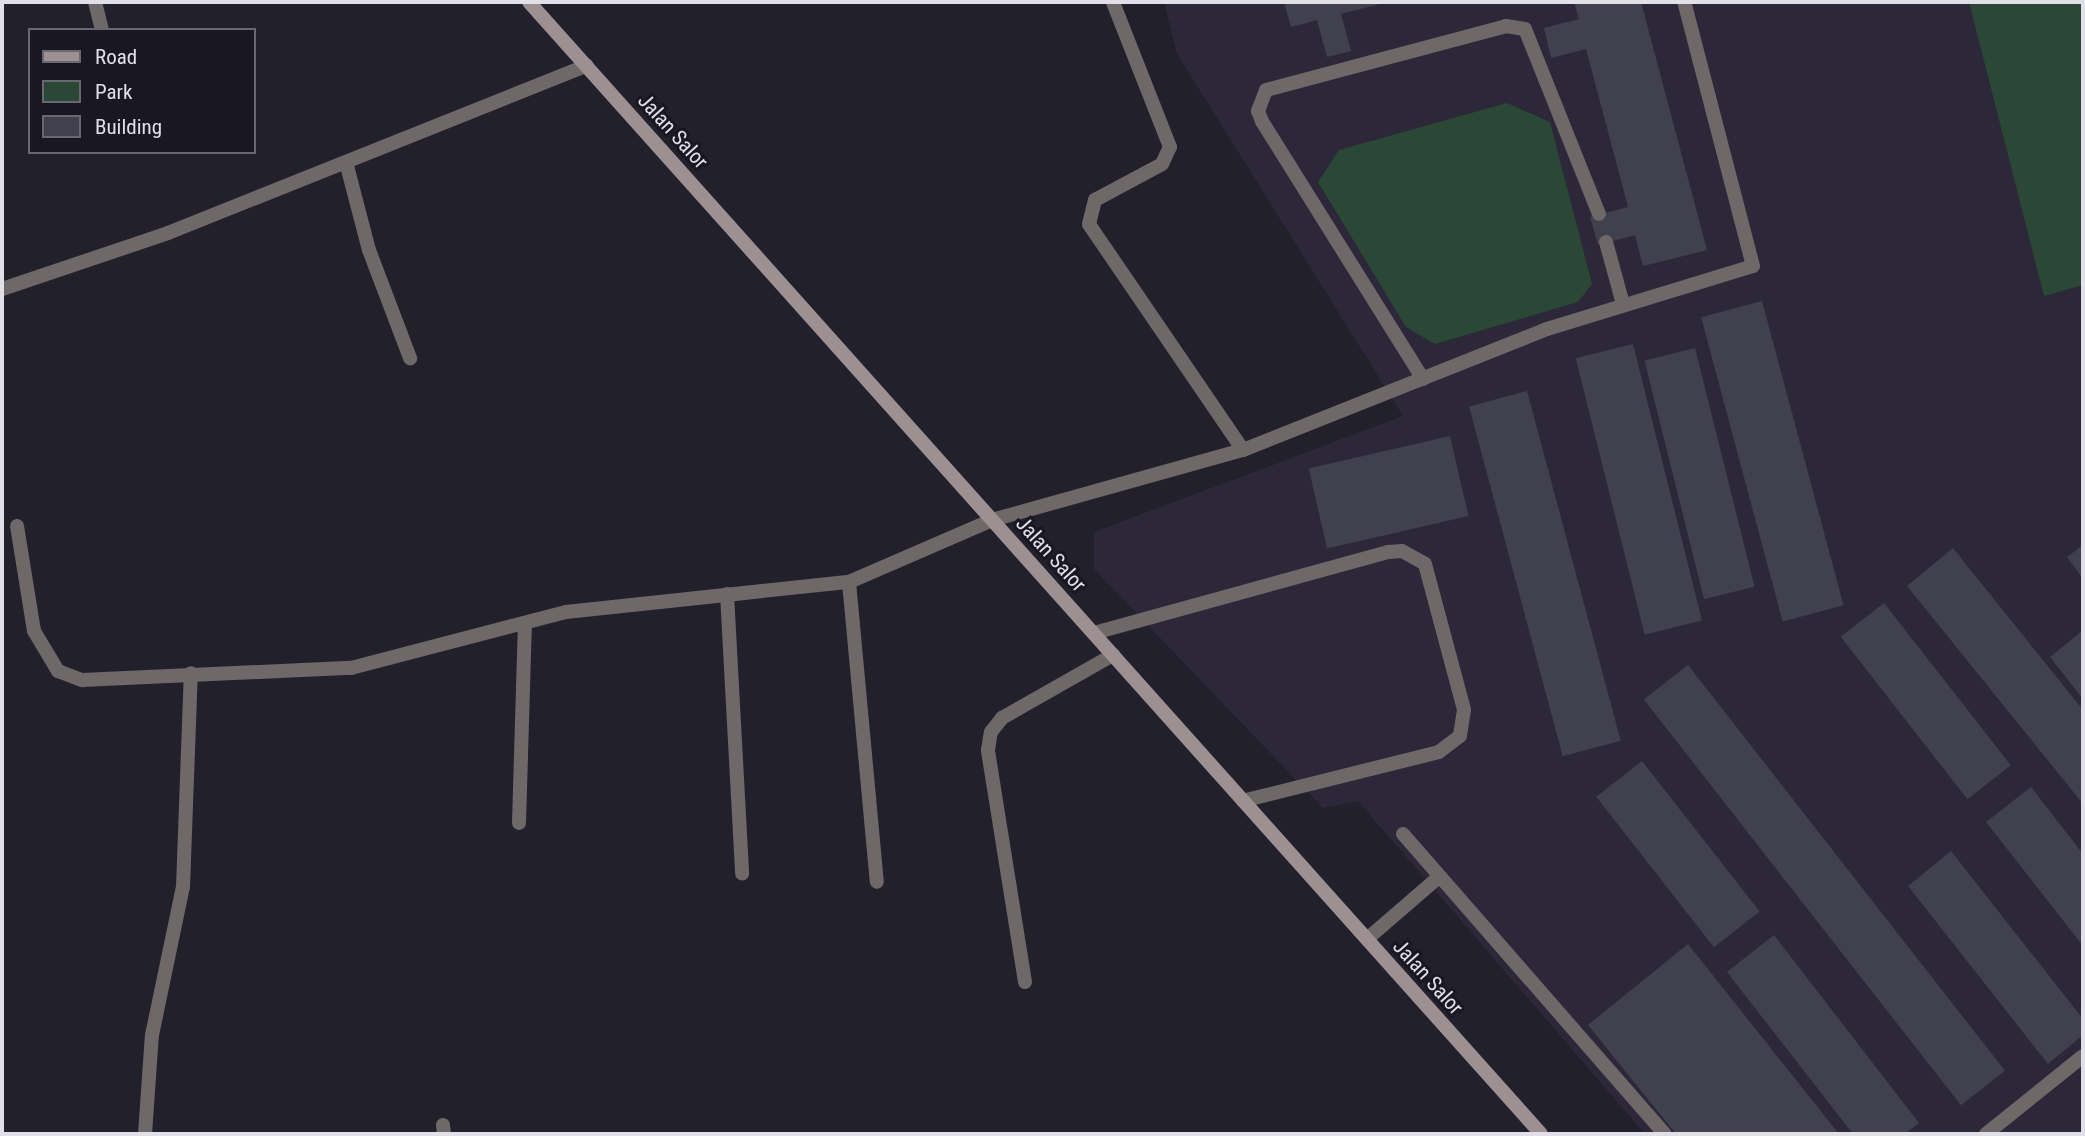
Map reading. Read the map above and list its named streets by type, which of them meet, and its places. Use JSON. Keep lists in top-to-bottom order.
{
  "streets": {
    "main road": ["Jalan Salor"]
  },
  "legend": ["Road", "Park", "Building"]
}
